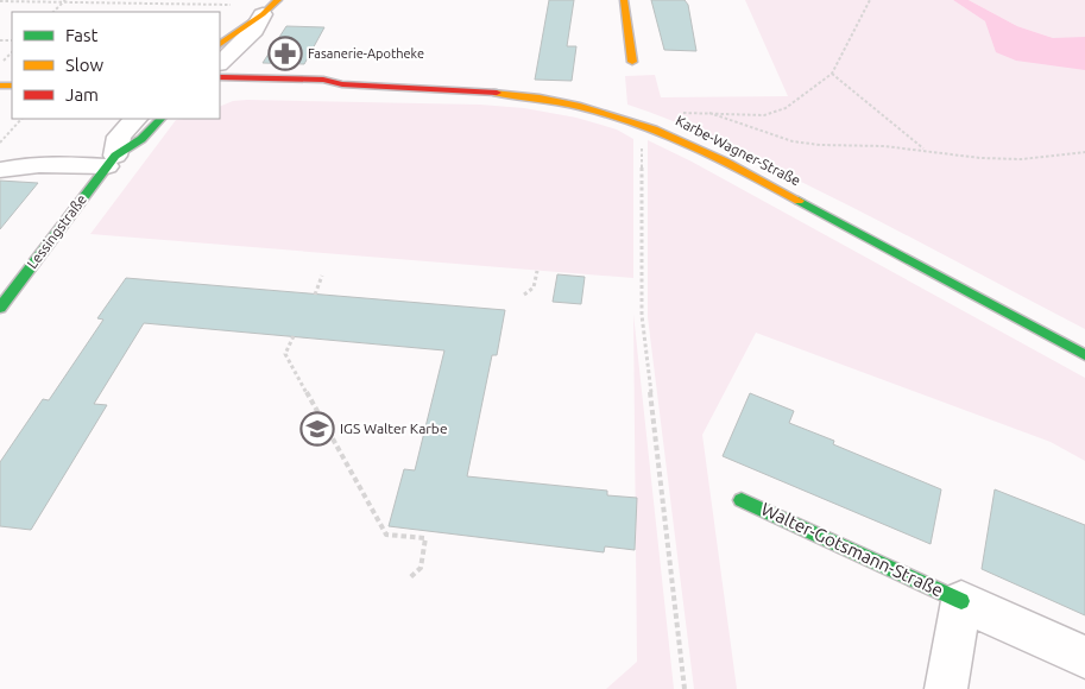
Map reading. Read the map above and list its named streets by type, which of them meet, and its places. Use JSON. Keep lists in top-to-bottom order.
{
  "streets": {
    "street": ["Karbe-Wagner-Straße", "Lessingstraße", "Walter-Gotsmann-Straße"]
  },
  "places": {
    "pharmacy": ["Fasanerie-Apotheke"],
    "school or university": ["IGS Walter Karbe"]
  },
  "legend": ["Fast", "Slow", "Jam"]
}
